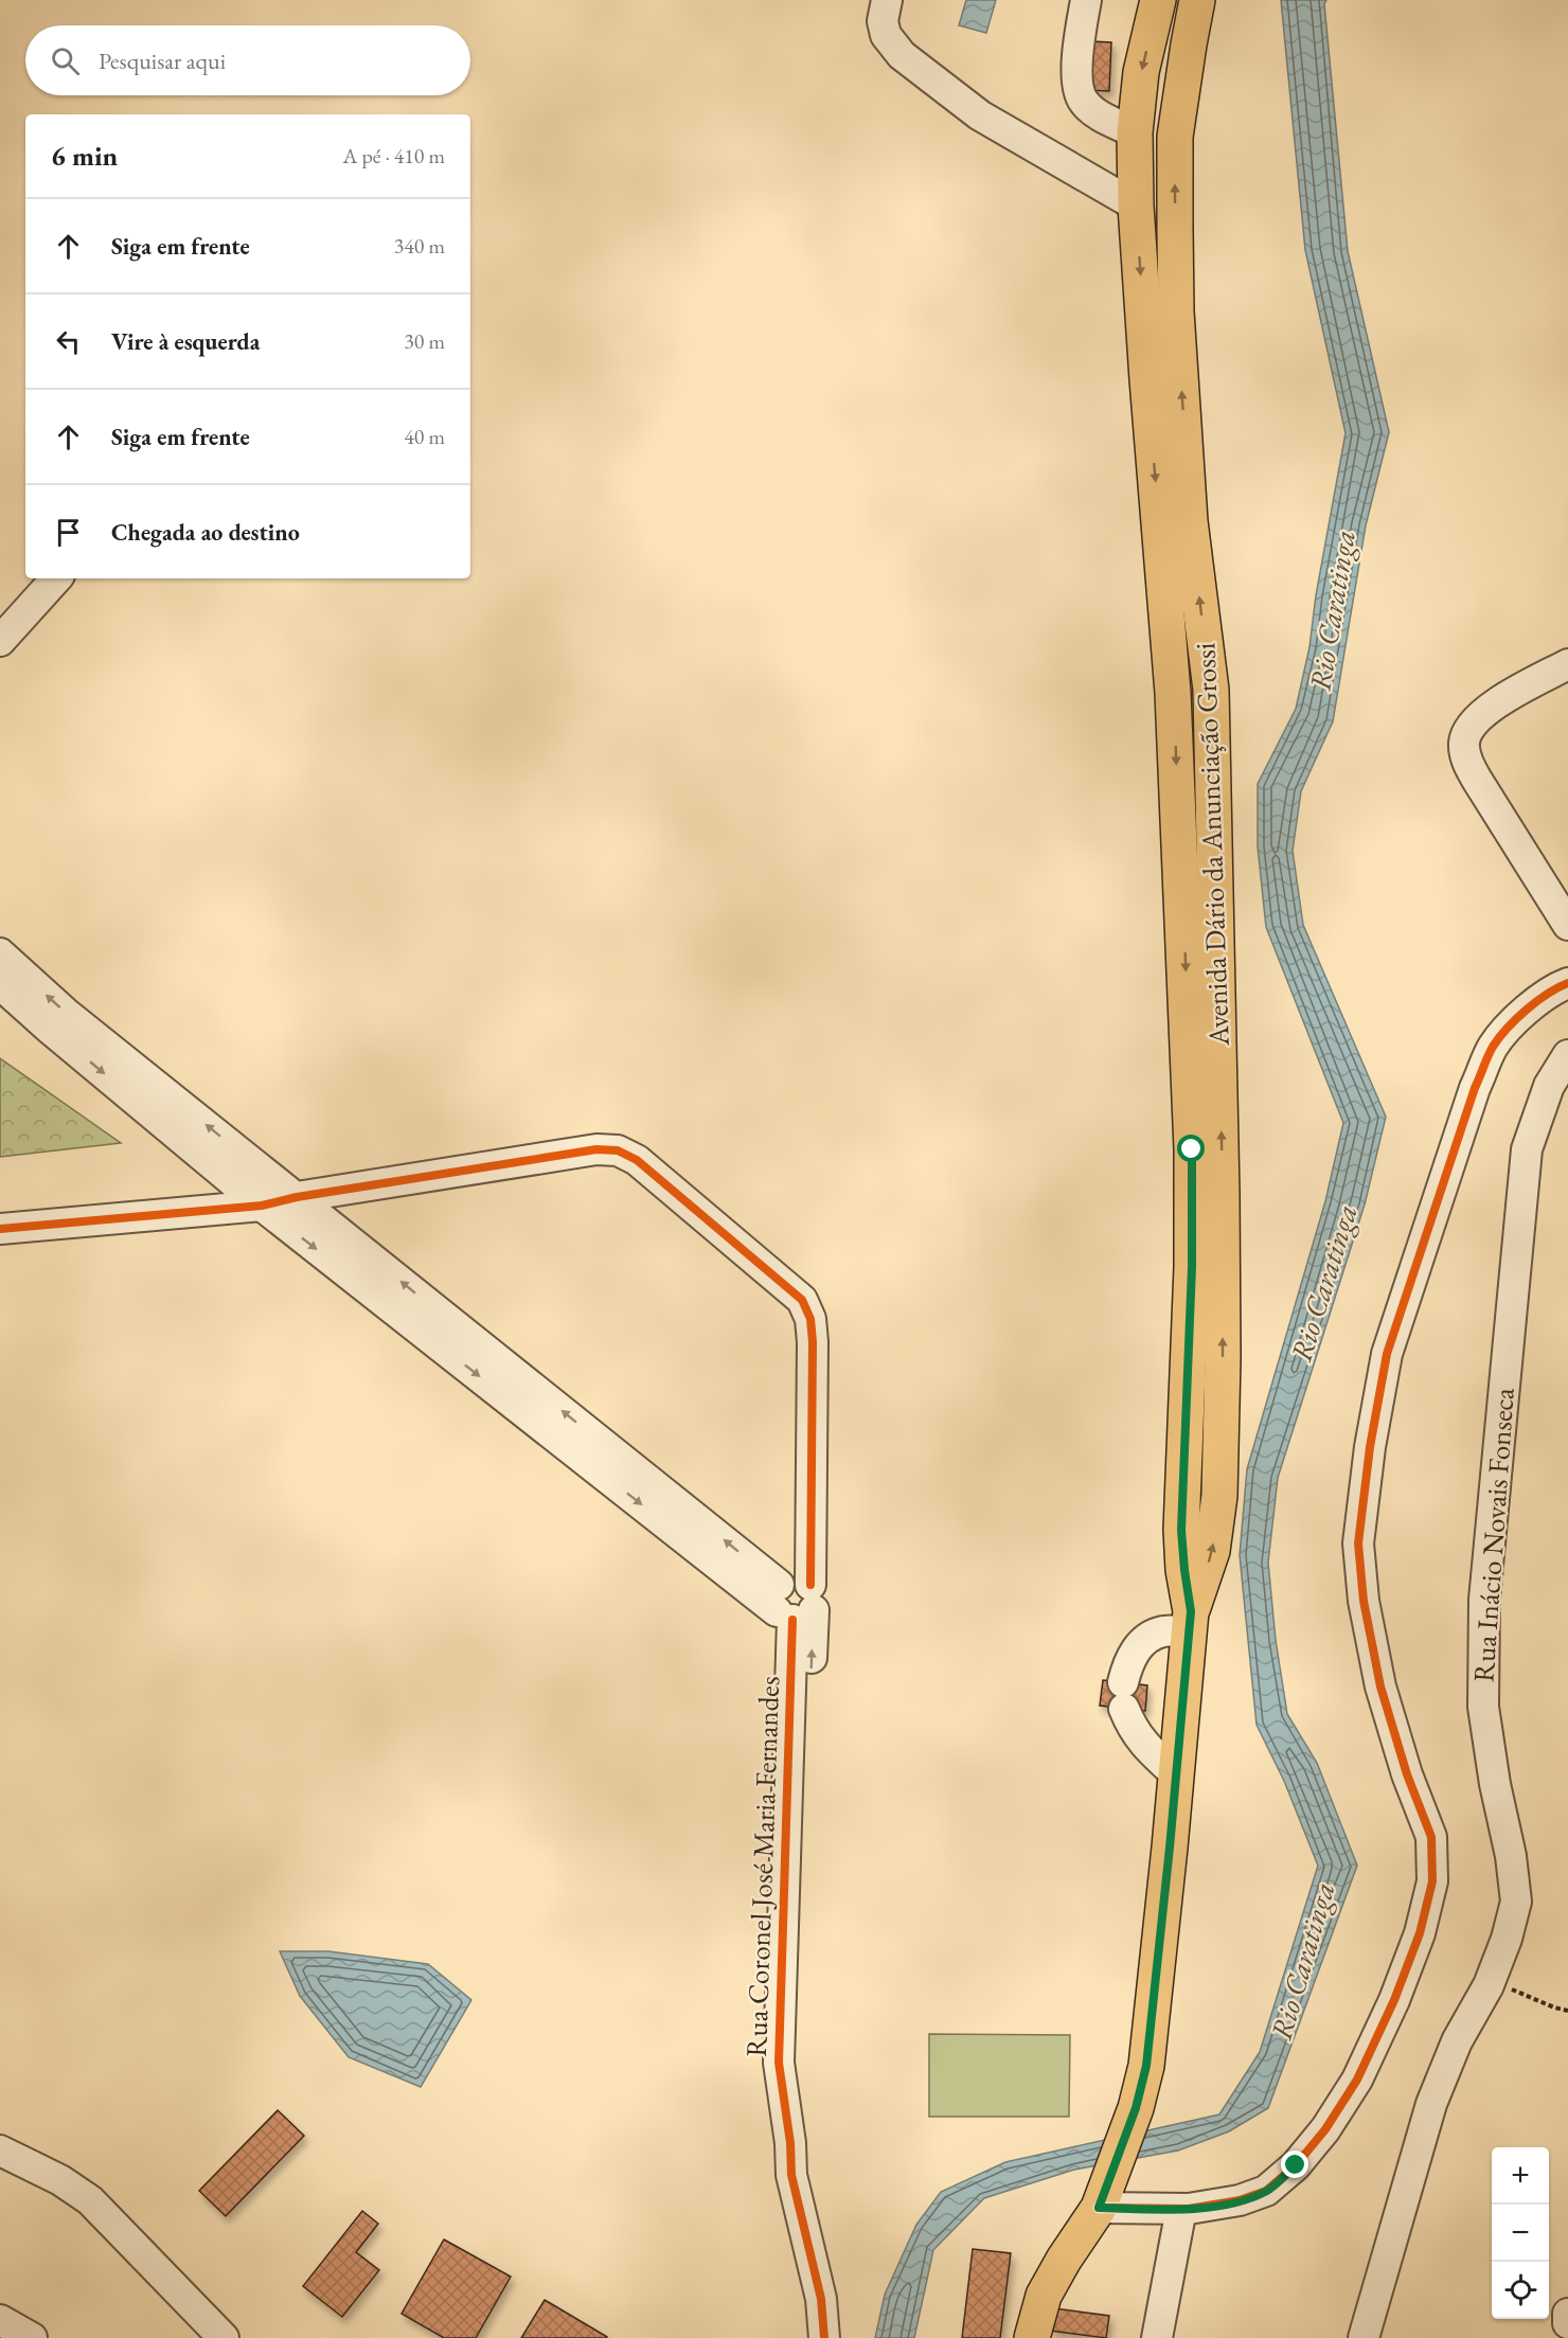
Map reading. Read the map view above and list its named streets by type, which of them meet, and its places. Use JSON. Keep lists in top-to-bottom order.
{
  "streets": {
    "main road": ["Avenida Dário da Anunciação Grossi"],
    "street": ["Rua Inácio Novais Fonseca", "Rua Coronel José Maria Fernandes"]
  },
  "water": ["Rio Caratinga"],
  "page": {
    "search": "Pesquisar aqui",
    "heading": ["6 min", "A pé · 410 m"],
    "list": [
      ["Siga em frente", "340 m"],
      ["Vire à esquerda", "30 m"],
      ["Siga em frente", "40 m"],
      "Chegada ao destino"
    ],
    "map_buttons": ["+", "−"]
  }
}
